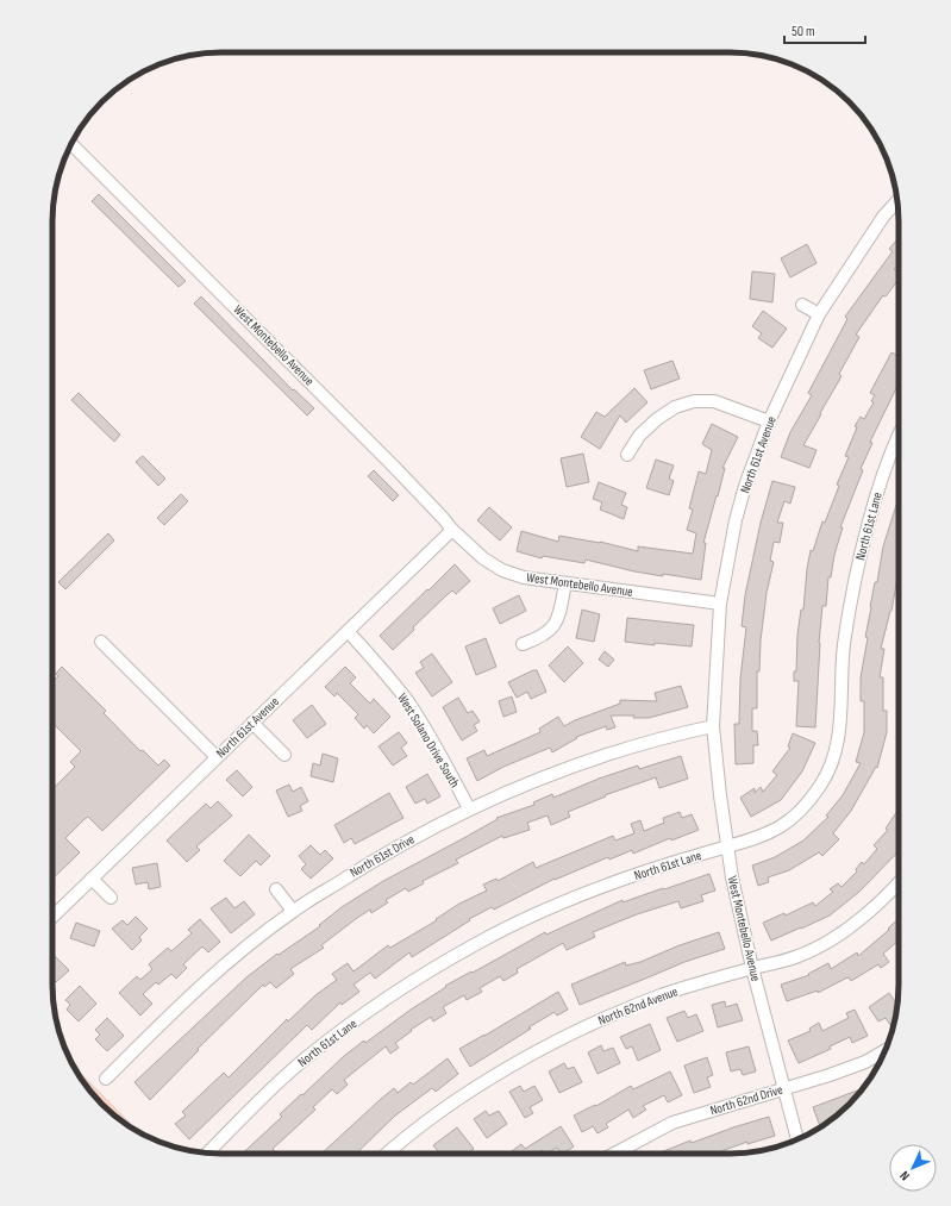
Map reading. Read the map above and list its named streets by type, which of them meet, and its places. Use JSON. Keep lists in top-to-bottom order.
{
  "streets": {
    "street": [
      "West Montebello Avenue",
      "North 61st Avenue",
      "North 61st Lane",
      "West Solano Drive South",
      "North 61st Drive",
      "North 62nd Avenue",
      "North 62nd Drive"
    ]
  },
  "crossings": [
    ["West Montebello Avenue", "North 61st Avenue"],
    ["West Montebello Avenue", "North 61st Lane"],
    ["West Montebello Avenue", "North 61st Drive"],
    ["West Montebello Avenue", "North 62nd Avenue"],
    ["West Montebello Avenue", "North 62nd Drive"],
    ["North 61st Avenue", "West Solano Drive South"],
    ["West Solano Drive South", "North 61st Drive"]
  ],
  "scale_bar": "50 m",
  "north": "bottom left"
}
